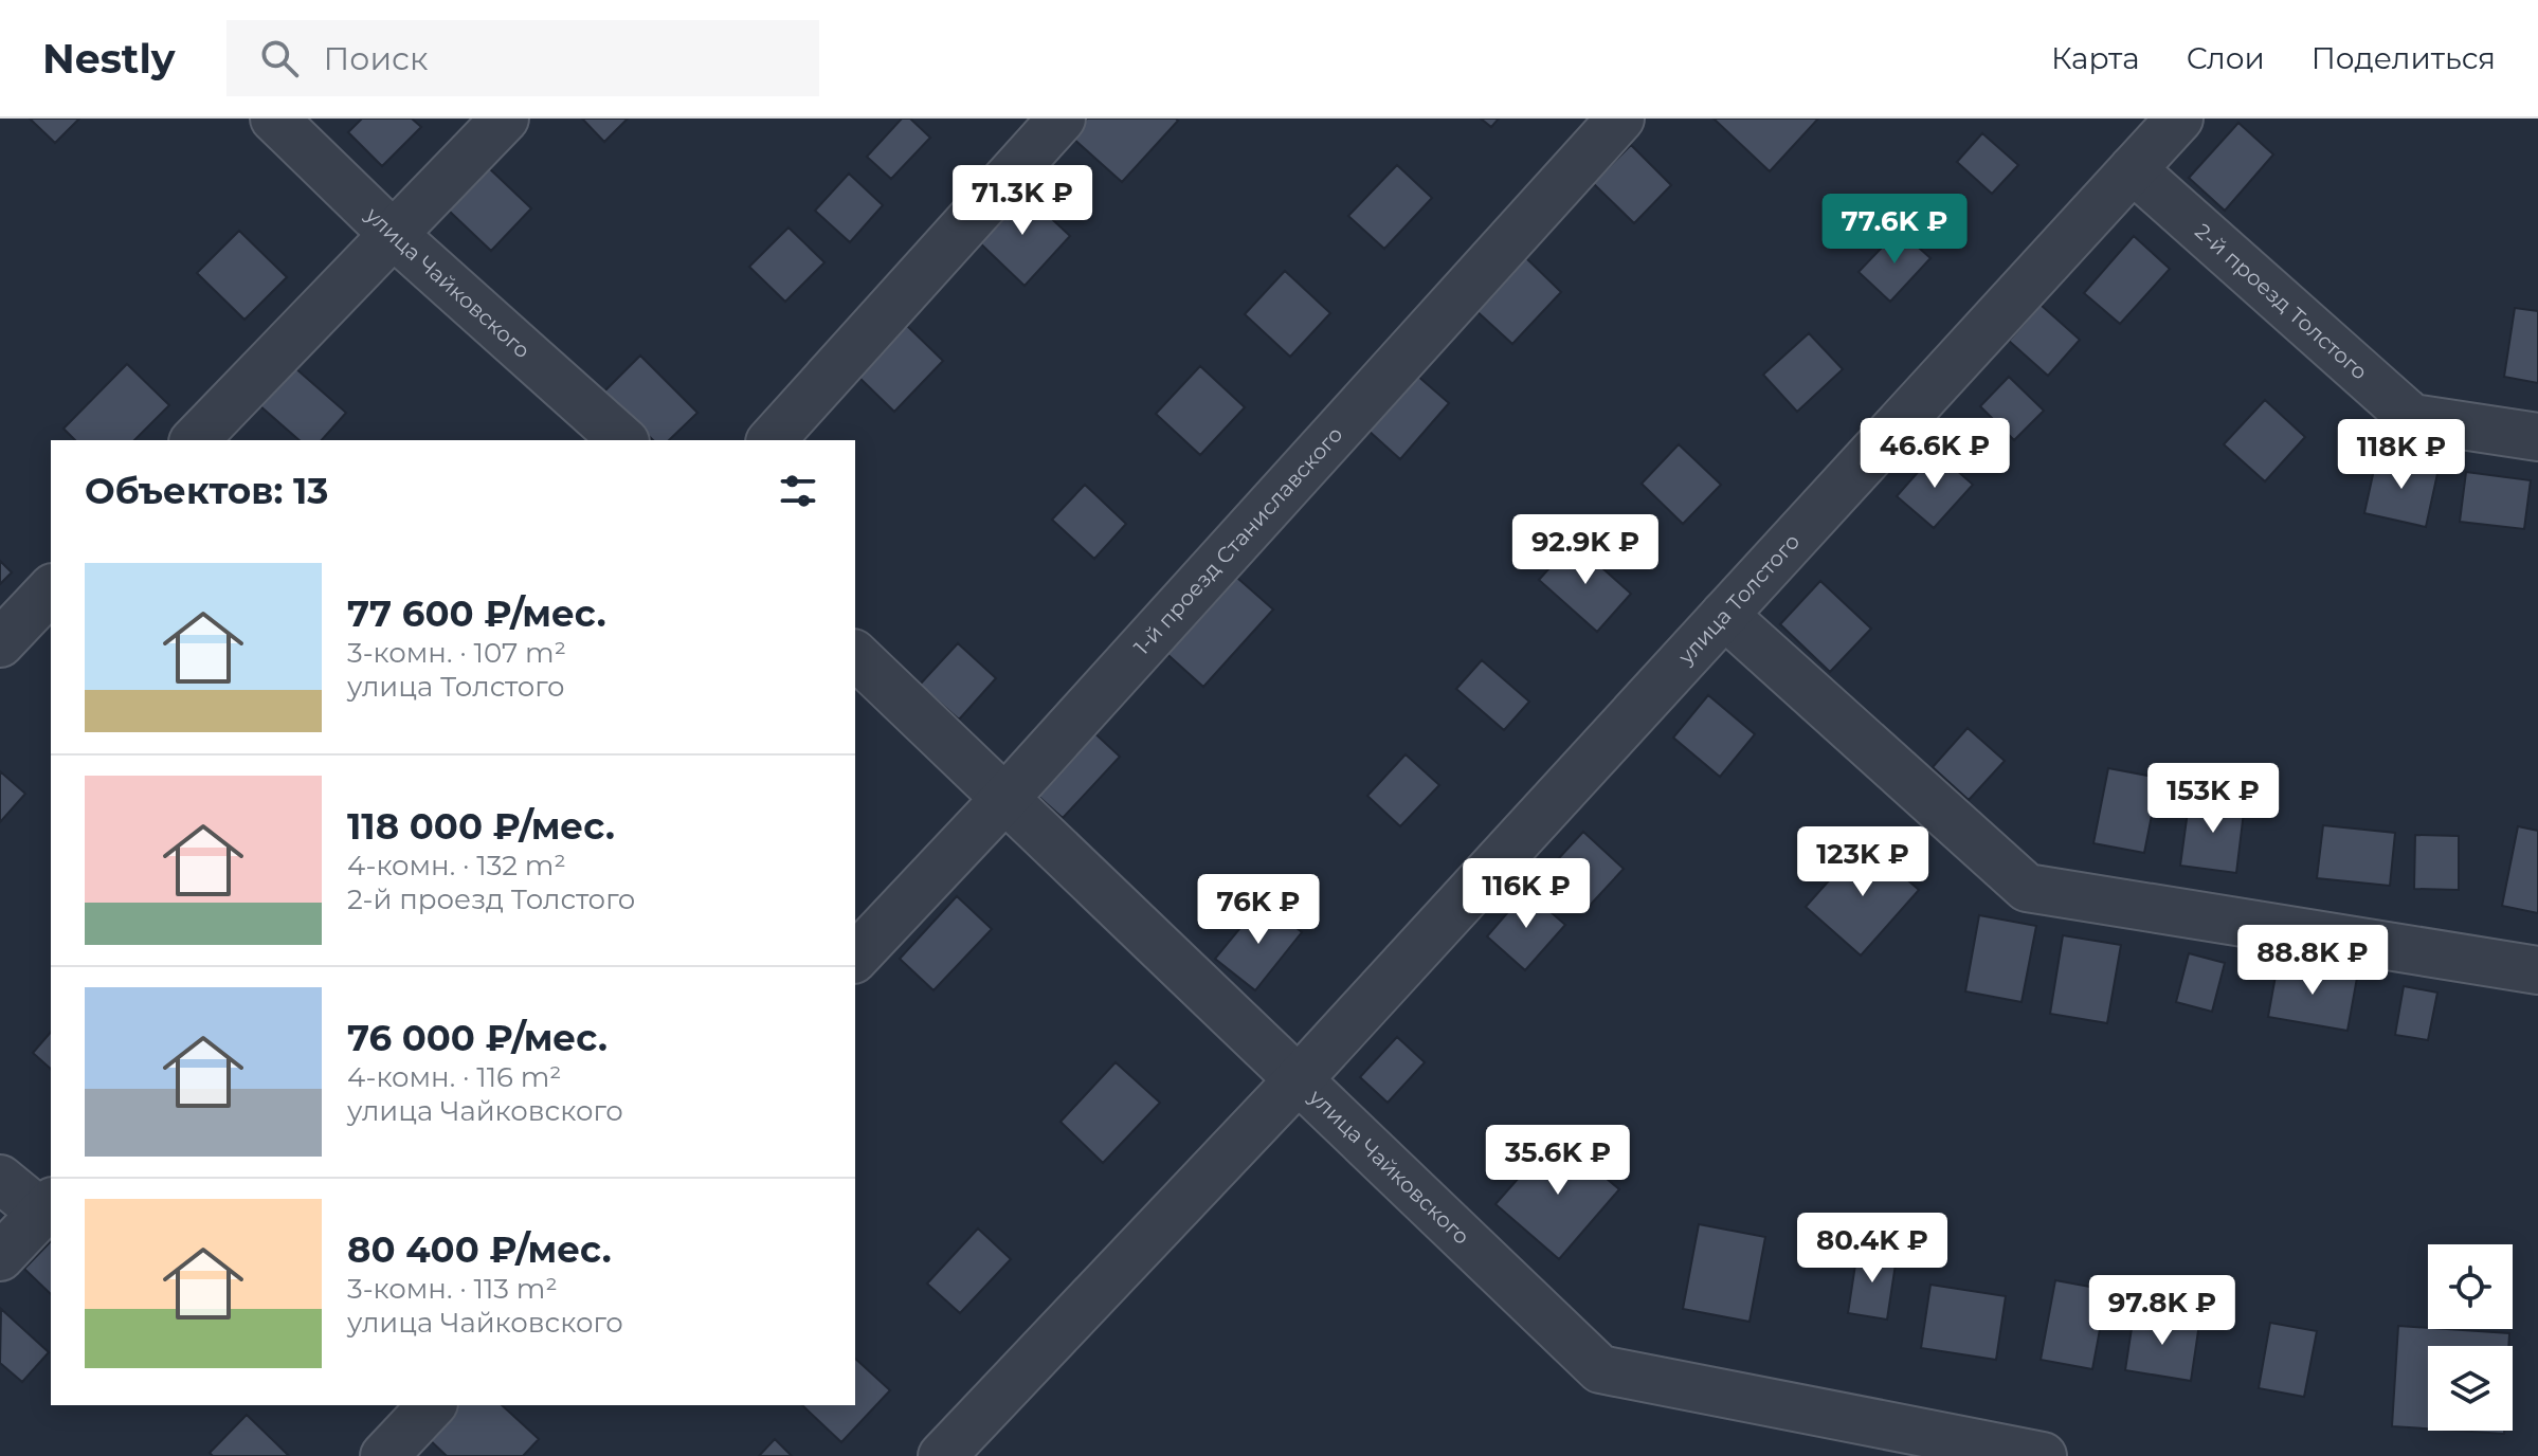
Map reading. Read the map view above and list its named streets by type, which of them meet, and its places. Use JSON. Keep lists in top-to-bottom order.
{
  "streets": {
    "street": [
      "улица Чайковского",
      "2-й проезд Толстого",
      "1-й проезд Станиславского",
      "улица Толстого"
    ]
  },
  "crossings": [
    ["улица Чайковского", "1-й проезд Станиславского"],
    ["улица Чайковского", "улица Толстого"],
    ["2-й проезд Толстого", "улица Толстого"]
  ],
  "page": {
    "header": "Nestly",
    "search": "Поиск",
    "nav": ["Карта", "Слои", "Поделиться"],
    "price": [
      "71.3K ₽",
      "77.6K ₽",
      "46.6K ₽",
      "118K ₽",
      "92.9K ₽",
      "153K ₽",
      "123K ₽",
      "116K ₽",
      "76K ₽",
      "88.8K ₽",
      "35.6K ₽",
      "80.4K ₽",
      "97.8K ₽"
    ],
    "heading": "Объектов: 13",
    "list": [
      {
        "name": "77 600 ₽/мес.",
        "note": "3-комн. · 107 m² · улица Толстого"
      },
      {
        "name": "118 000 ₽/мес.",
        "note": "4-комн. · 132 m² · 2-й проезд Толстого"
      },
      {
        "name": "76 000 ₽/мес.",
        "note": "4-комн. · 116 m² · улица Чайковского"
      },
      {
        "name": "80 400 ₽/мес.",
        "note": "3-комн. · 113 m² · улица Чайковского"
      }
    ]
  }
}
